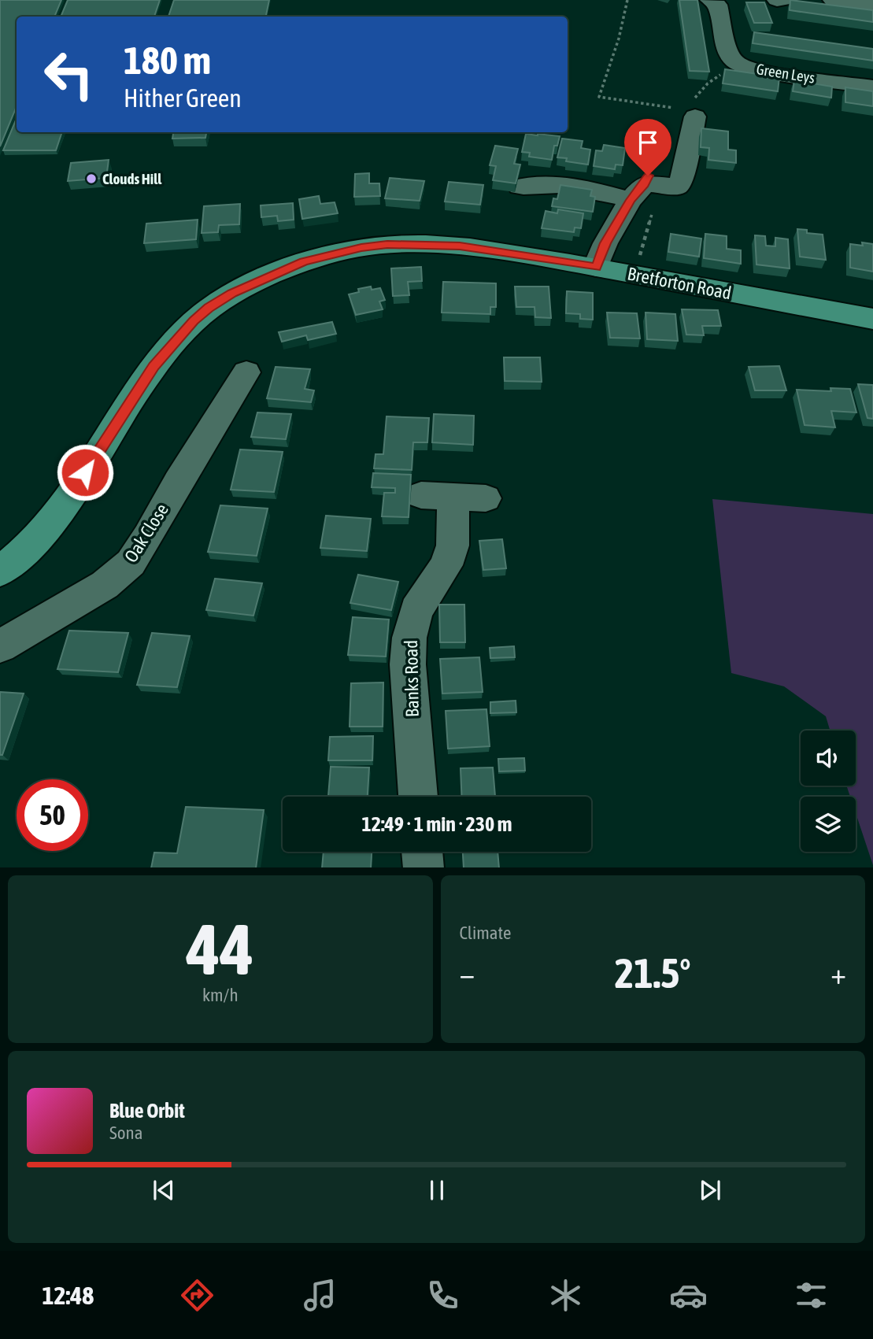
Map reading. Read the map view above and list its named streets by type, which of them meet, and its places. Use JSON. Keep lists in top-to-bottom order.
{
  "streets": {
    "main road": ["Bretforton Road"],
    "street": ["Green Leys", "Oak Close", "Banks Road"]
  },
  "places": ["Clouds Hill"],
  "page": {
    "turn": ["180 m", "Hither Green"],
    "limit": "50",
    "trip": "12:49 · 1 min · 230 m",
    "tile": [
      ["44", "km/h"],
      "Climate"
    ],
    "heat": ["−", "21.5°", "+"],
    "song": ["Blue Orbit", "Sona"],
    "tabs": "12:48"
  }
}
